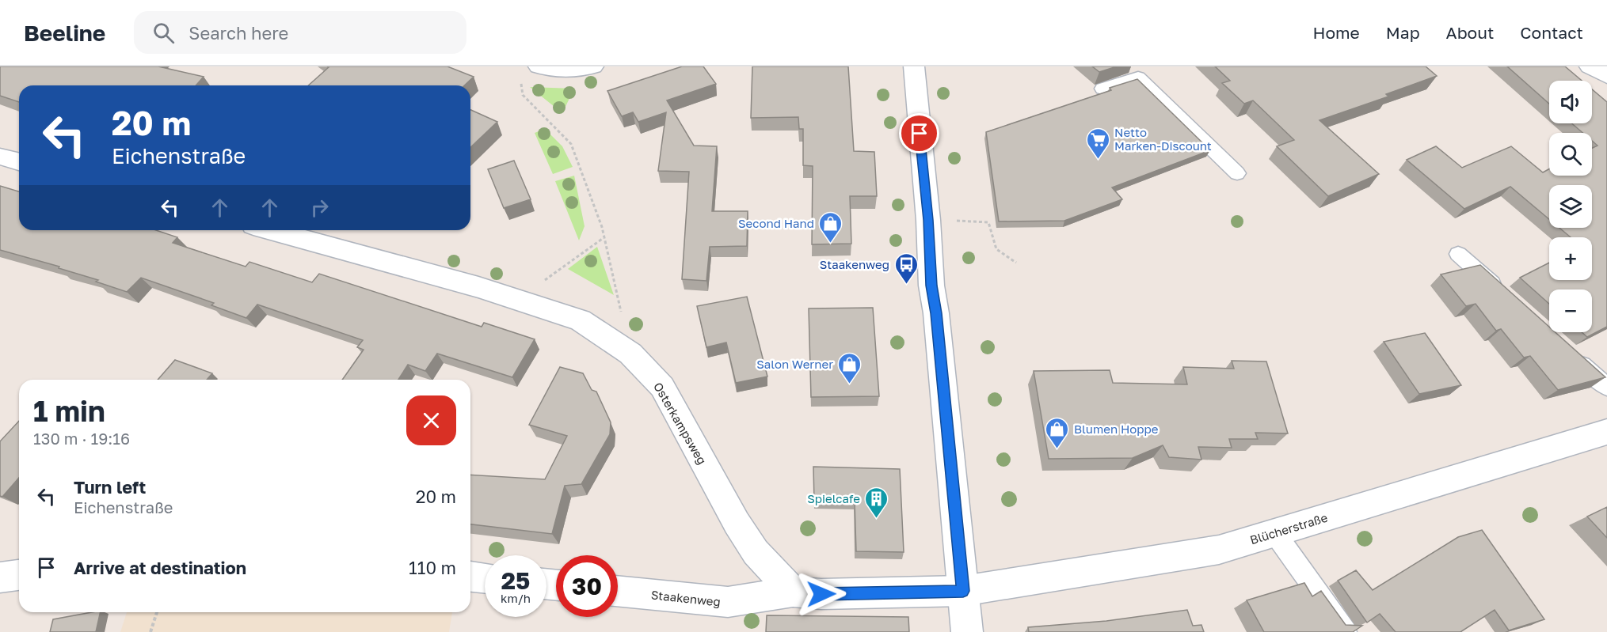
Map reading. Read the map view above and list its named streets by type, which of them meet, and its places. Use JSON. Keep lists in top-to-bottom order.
{
  "streets": {
    "street": ["Osterkampsweg", "Blücherstraße", "Staakenweg"]
  },
  "crossings": [
    ["Osterkampsweg", "Staakenweg"]
  ],
  "places": {
    "supermarket": ["Netto Marken-Discount"],
    "shop": ["Second Hand", "Salon Werner", "Blumen Hoppe"],
    "bus stop": ["Staakenweg"],
    "building": ["Spielcafe"]
  },
  "page": {
    "header": "Beeline",
    "search": "Search here",
    "nav": [
      "Home",
      "Map",
      "About",
      "Contact"
    ],
    "map_buttons": ["+", "−"],
    "turn": ["20 m", "Eichenstraße"],
    "heading": ["1 min", "130 m · 19:16"],
    "list": [
      {
        "name": "Turn left",
        "note": "Eichenstraße",
        "value": "20 m"
      },
      {
        "name": "Arrive at destination",
        "value": "110 m"
      }
    ],
    "speed": "25 km/h",
    "limit": "30"
  }
}
